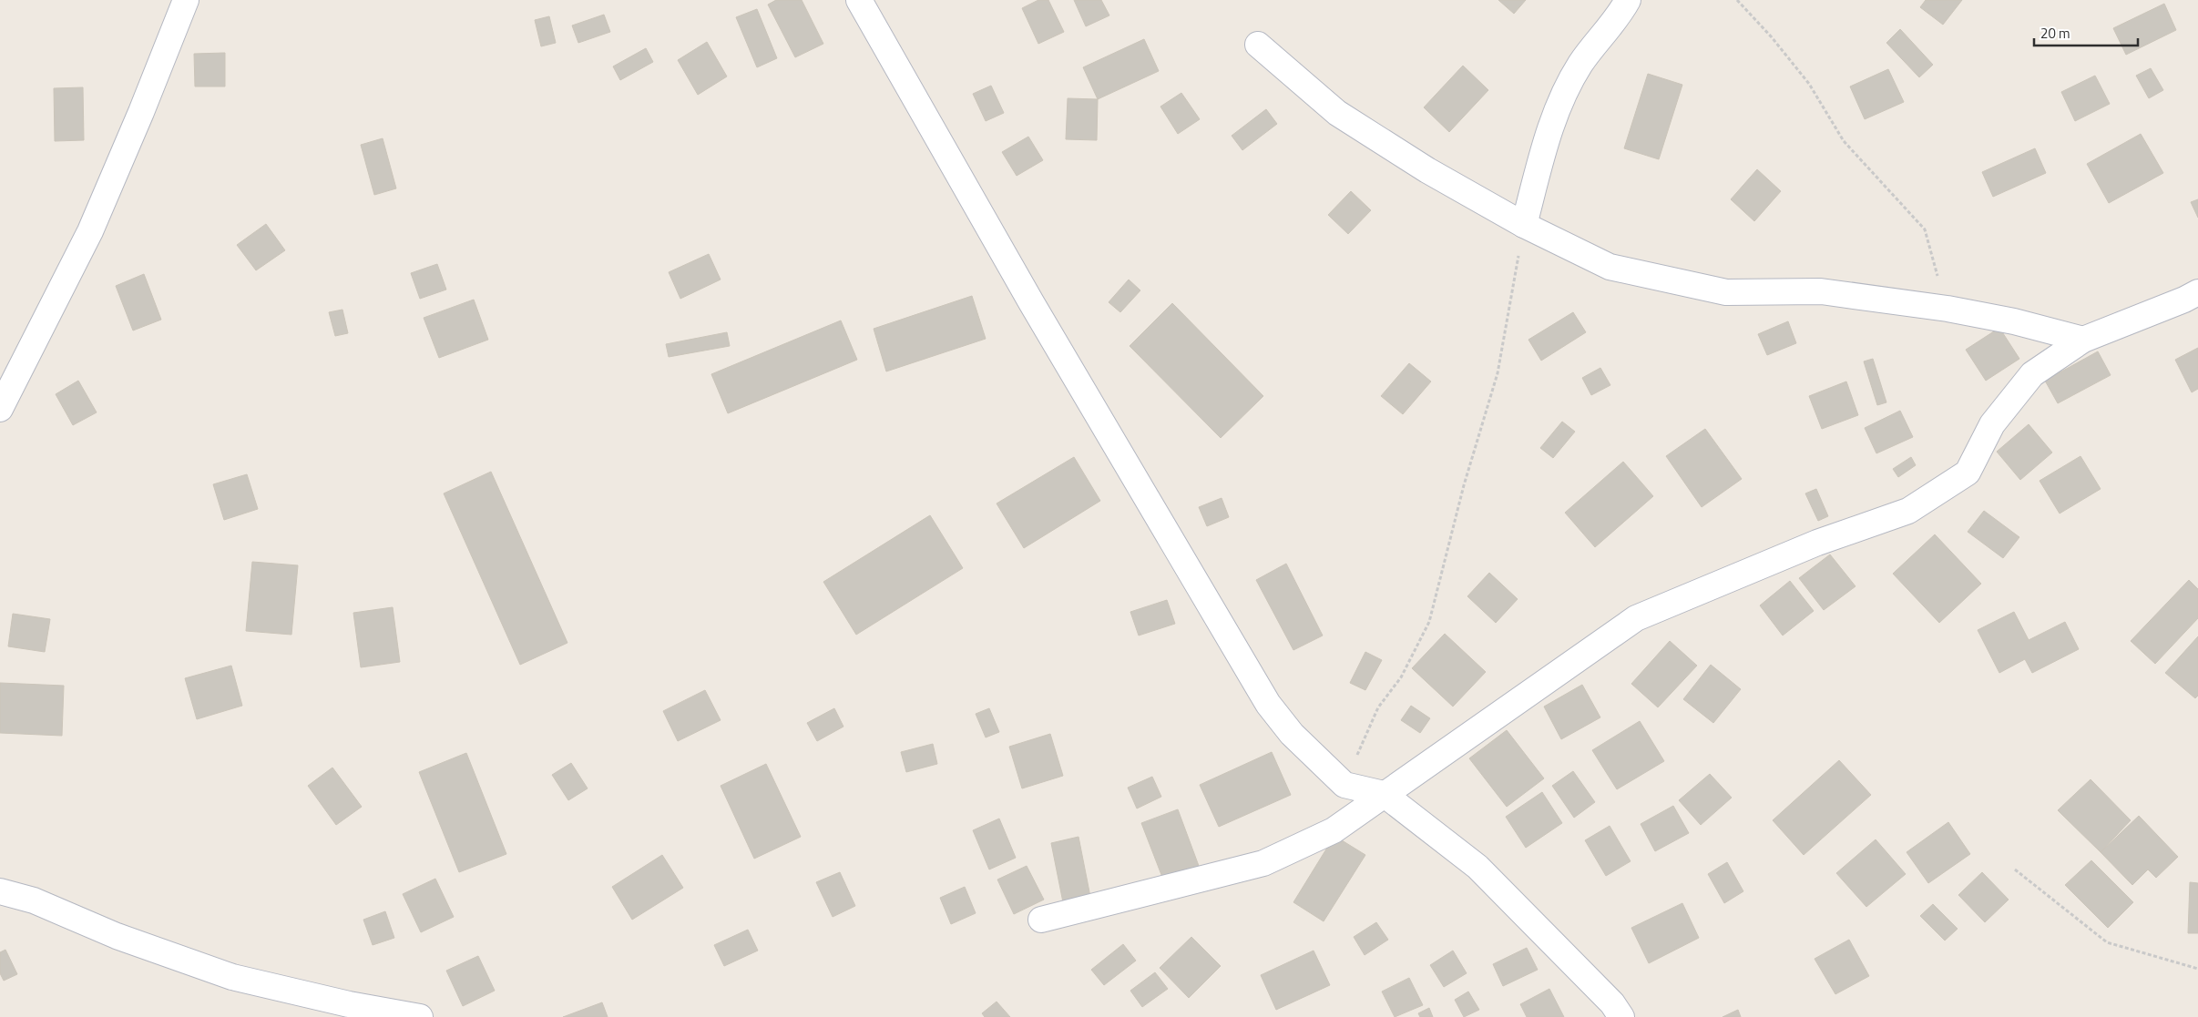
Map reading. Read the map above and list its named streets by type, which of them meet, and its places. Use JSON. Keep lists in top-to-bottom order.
{
  "scale_bar": "20 m"
}
